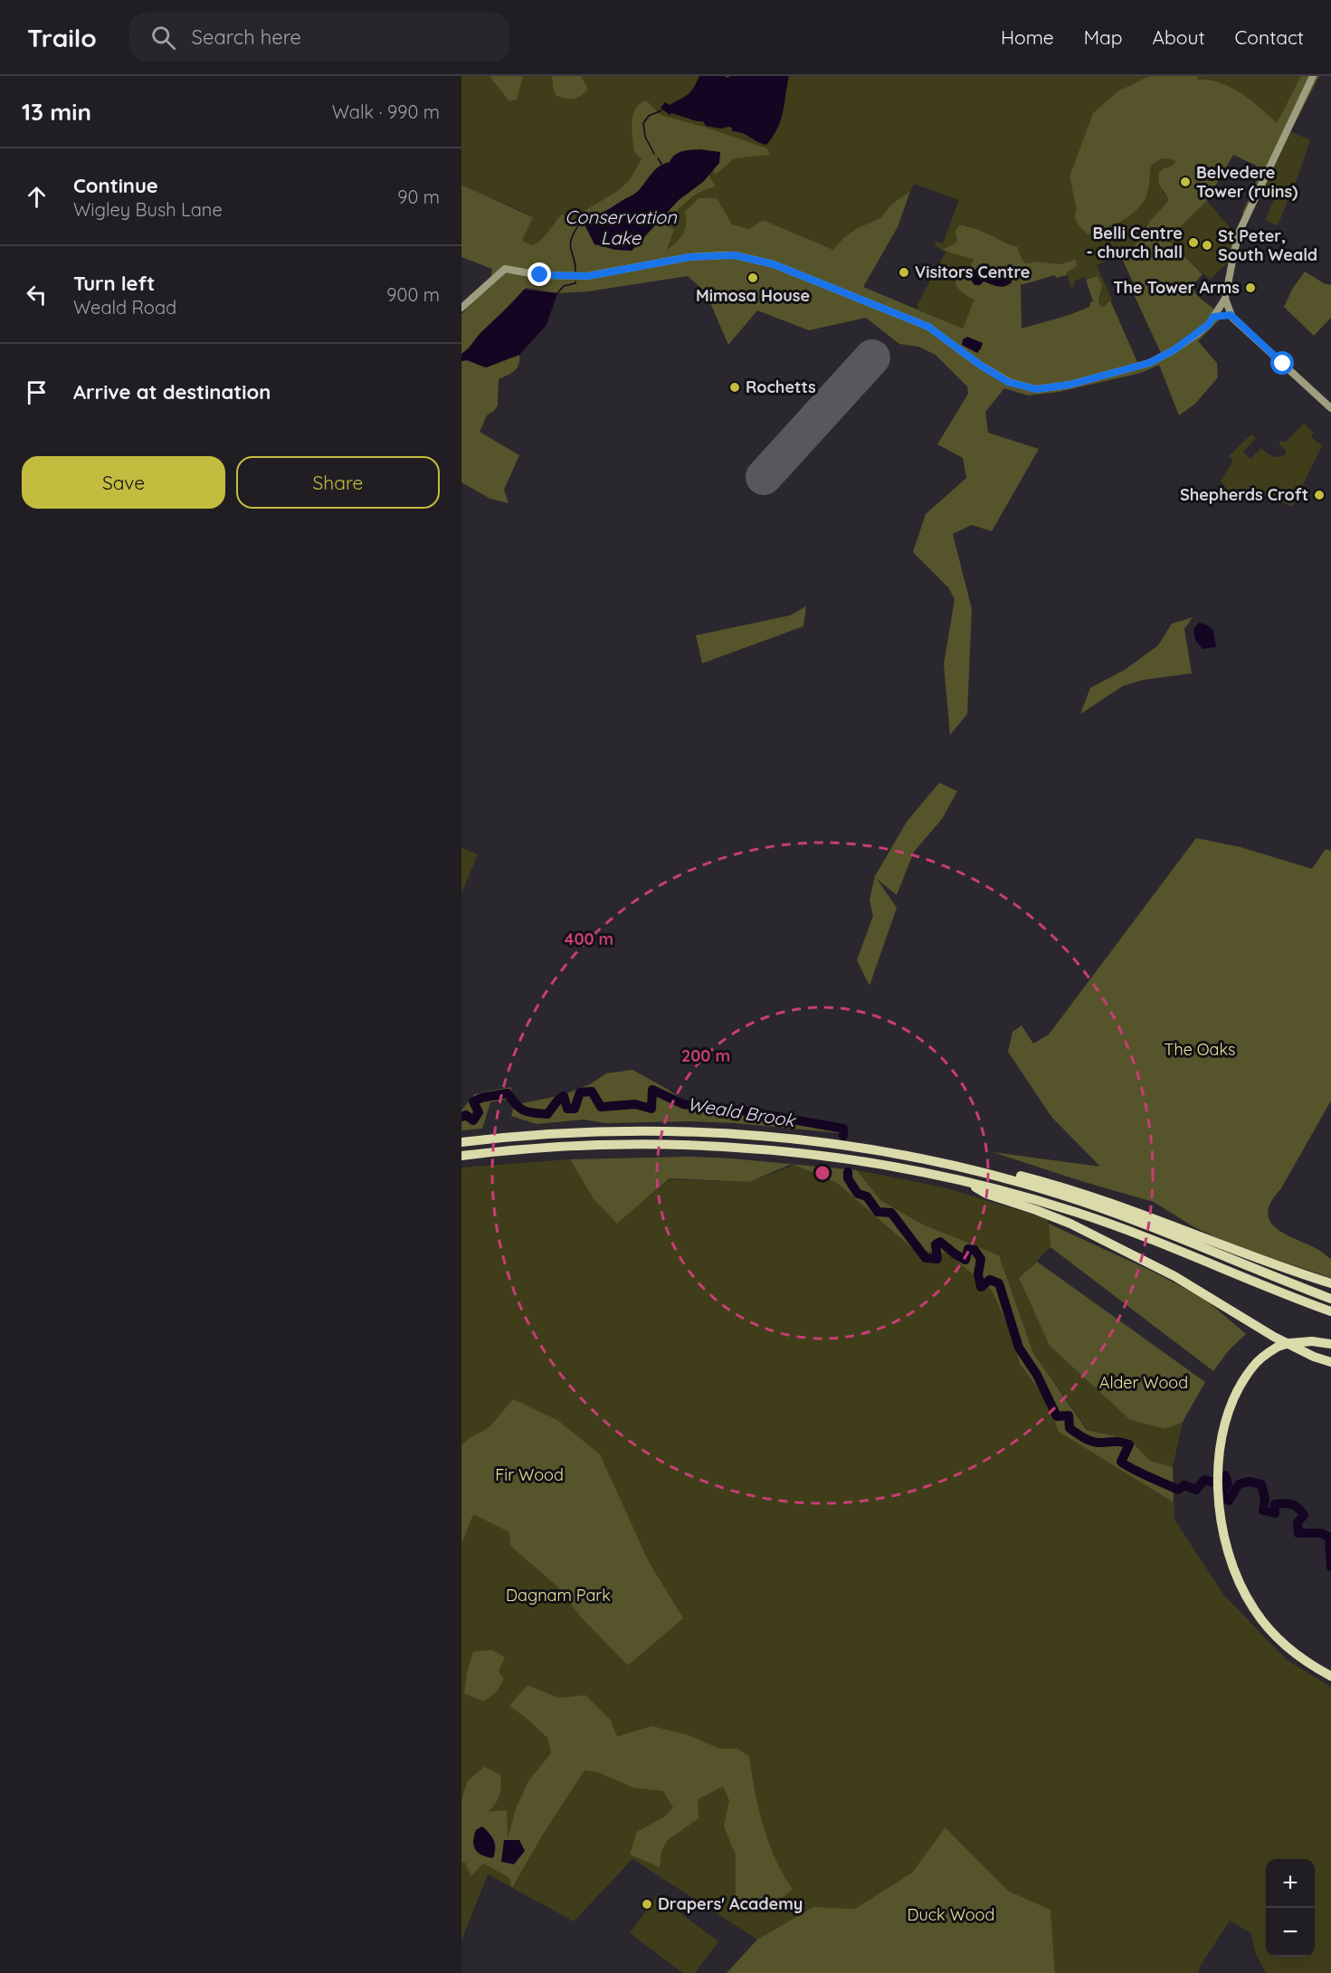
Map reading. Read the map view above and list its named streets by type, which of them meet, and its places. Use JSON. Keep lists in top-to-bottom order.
{
  "water": ["Conservation Lake", "Weald Brook"],
  "parks": [
    "The Oaks",
    "Alder Wood",
    "Fir Wood",
    "Dagnam Park",
    "Duck Wood"
  ],
  "places": [
    "Belvedere Tower (ruins)",
    "Belli Centre - church hall",
    "St Peter, South Weald",
    "Visitors Centre",
    "Mimosa House",
    "The Tower Arms",
    "Rochetts",
    "Shepherds Croft",
    "Drapers' Academy"
  ],
  "page": {
    "header": "Trailo",
    "search": "Search here",
    "nav": [
      "Home",
      "Map",
      "About",
      "Contact"
    ],
    "heading": ["13 min", "Walk · 990 m"],
    "list": [
      ["Continue", "Wigley Bush Lane", "90 m"],
      ["Turn left", "Weald Road", "900 m"],
      "Arrive at destination"
    ],
    "buttons": ["Save", "Share"],
    "map_buttons": ["+", "−"]
  },
  "rings": ["400 m", "200 m"]
}
